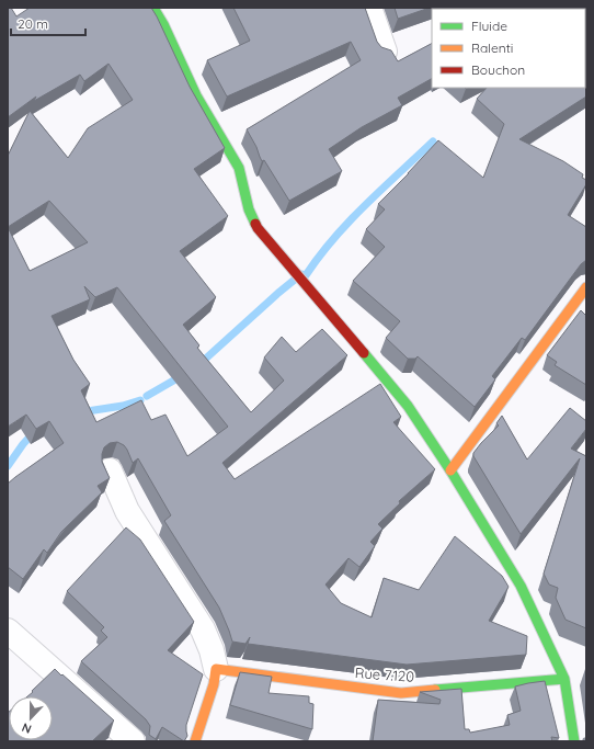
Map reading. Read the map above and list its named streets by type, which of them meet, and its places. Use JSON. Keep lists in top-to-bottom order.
{
  "streets": {
    "street": ["Rue 7.120"]
  },
  "legend": ["Fluide", "Ralenti", "Bouchon"],
  "scale_bar": "20 m",
  "north": "bottom"
}
